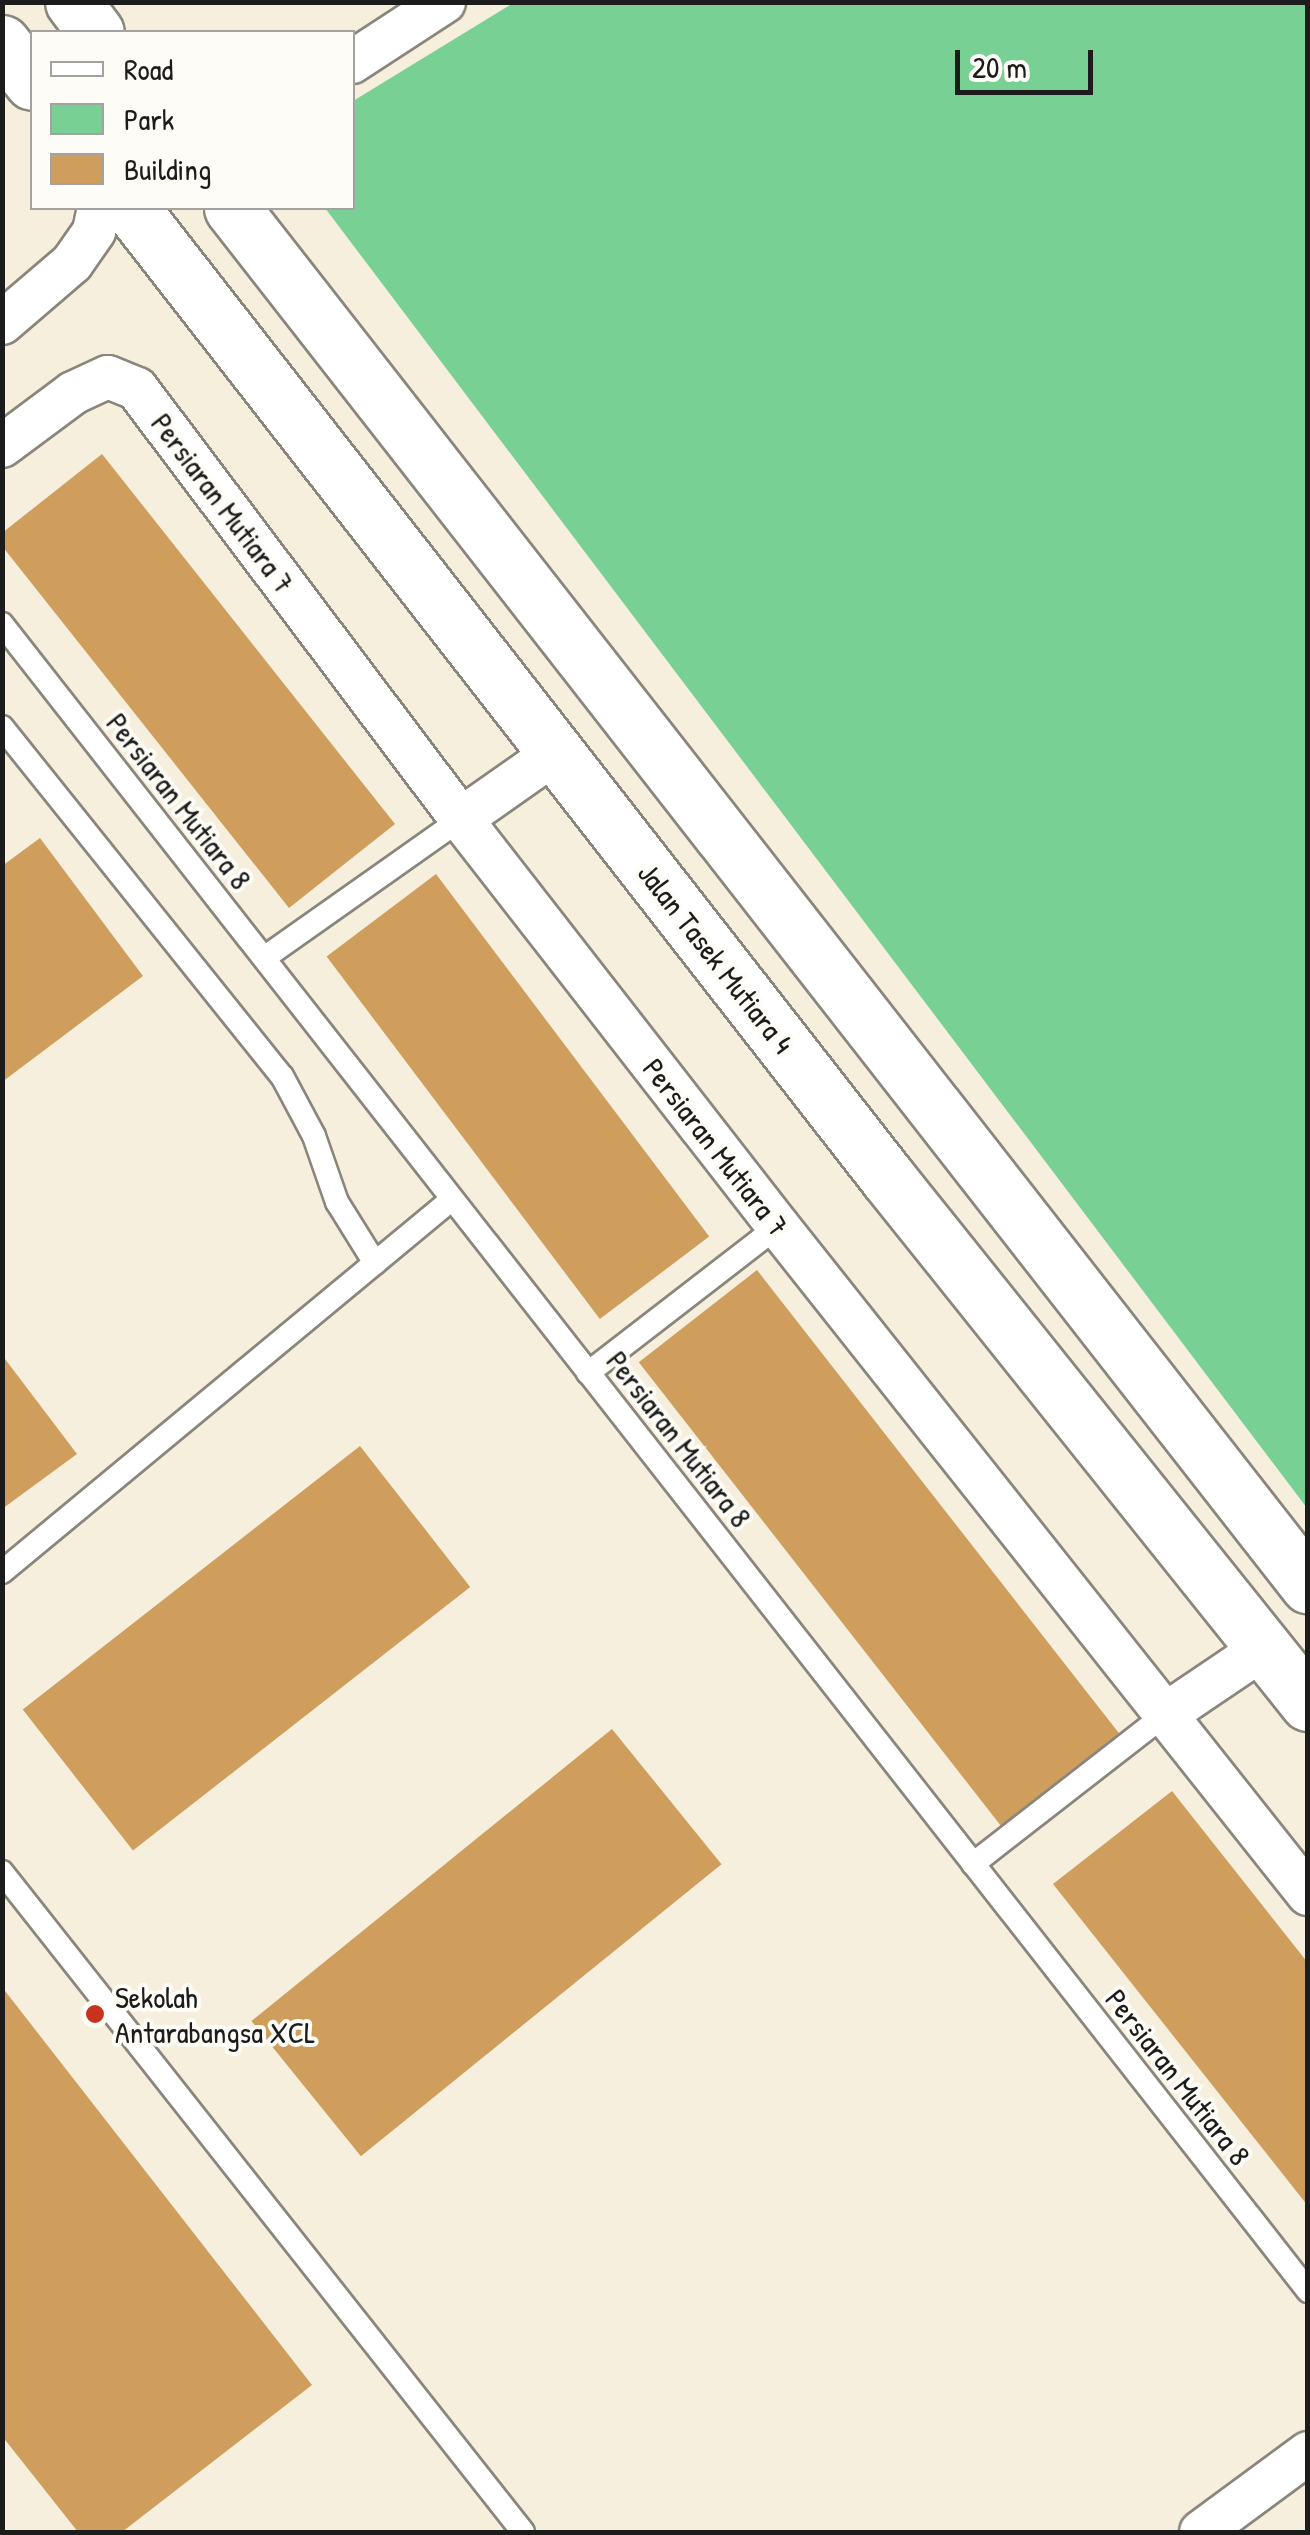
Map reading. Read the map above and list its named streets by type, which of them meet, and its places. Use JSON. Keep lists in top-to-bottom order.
{
  "streets": {
    "street": ["Persiaran Mutiara 7", "Jalan Tasek Mutiara 4"],
    "lane": ["Persiaran Mutiara 8"]
  },
  "places": ["Sekolah Antarabangsa XCL"],
  "legend": ["Road", "Park", "Building"],
  "scale_bar": "20 m"
}
